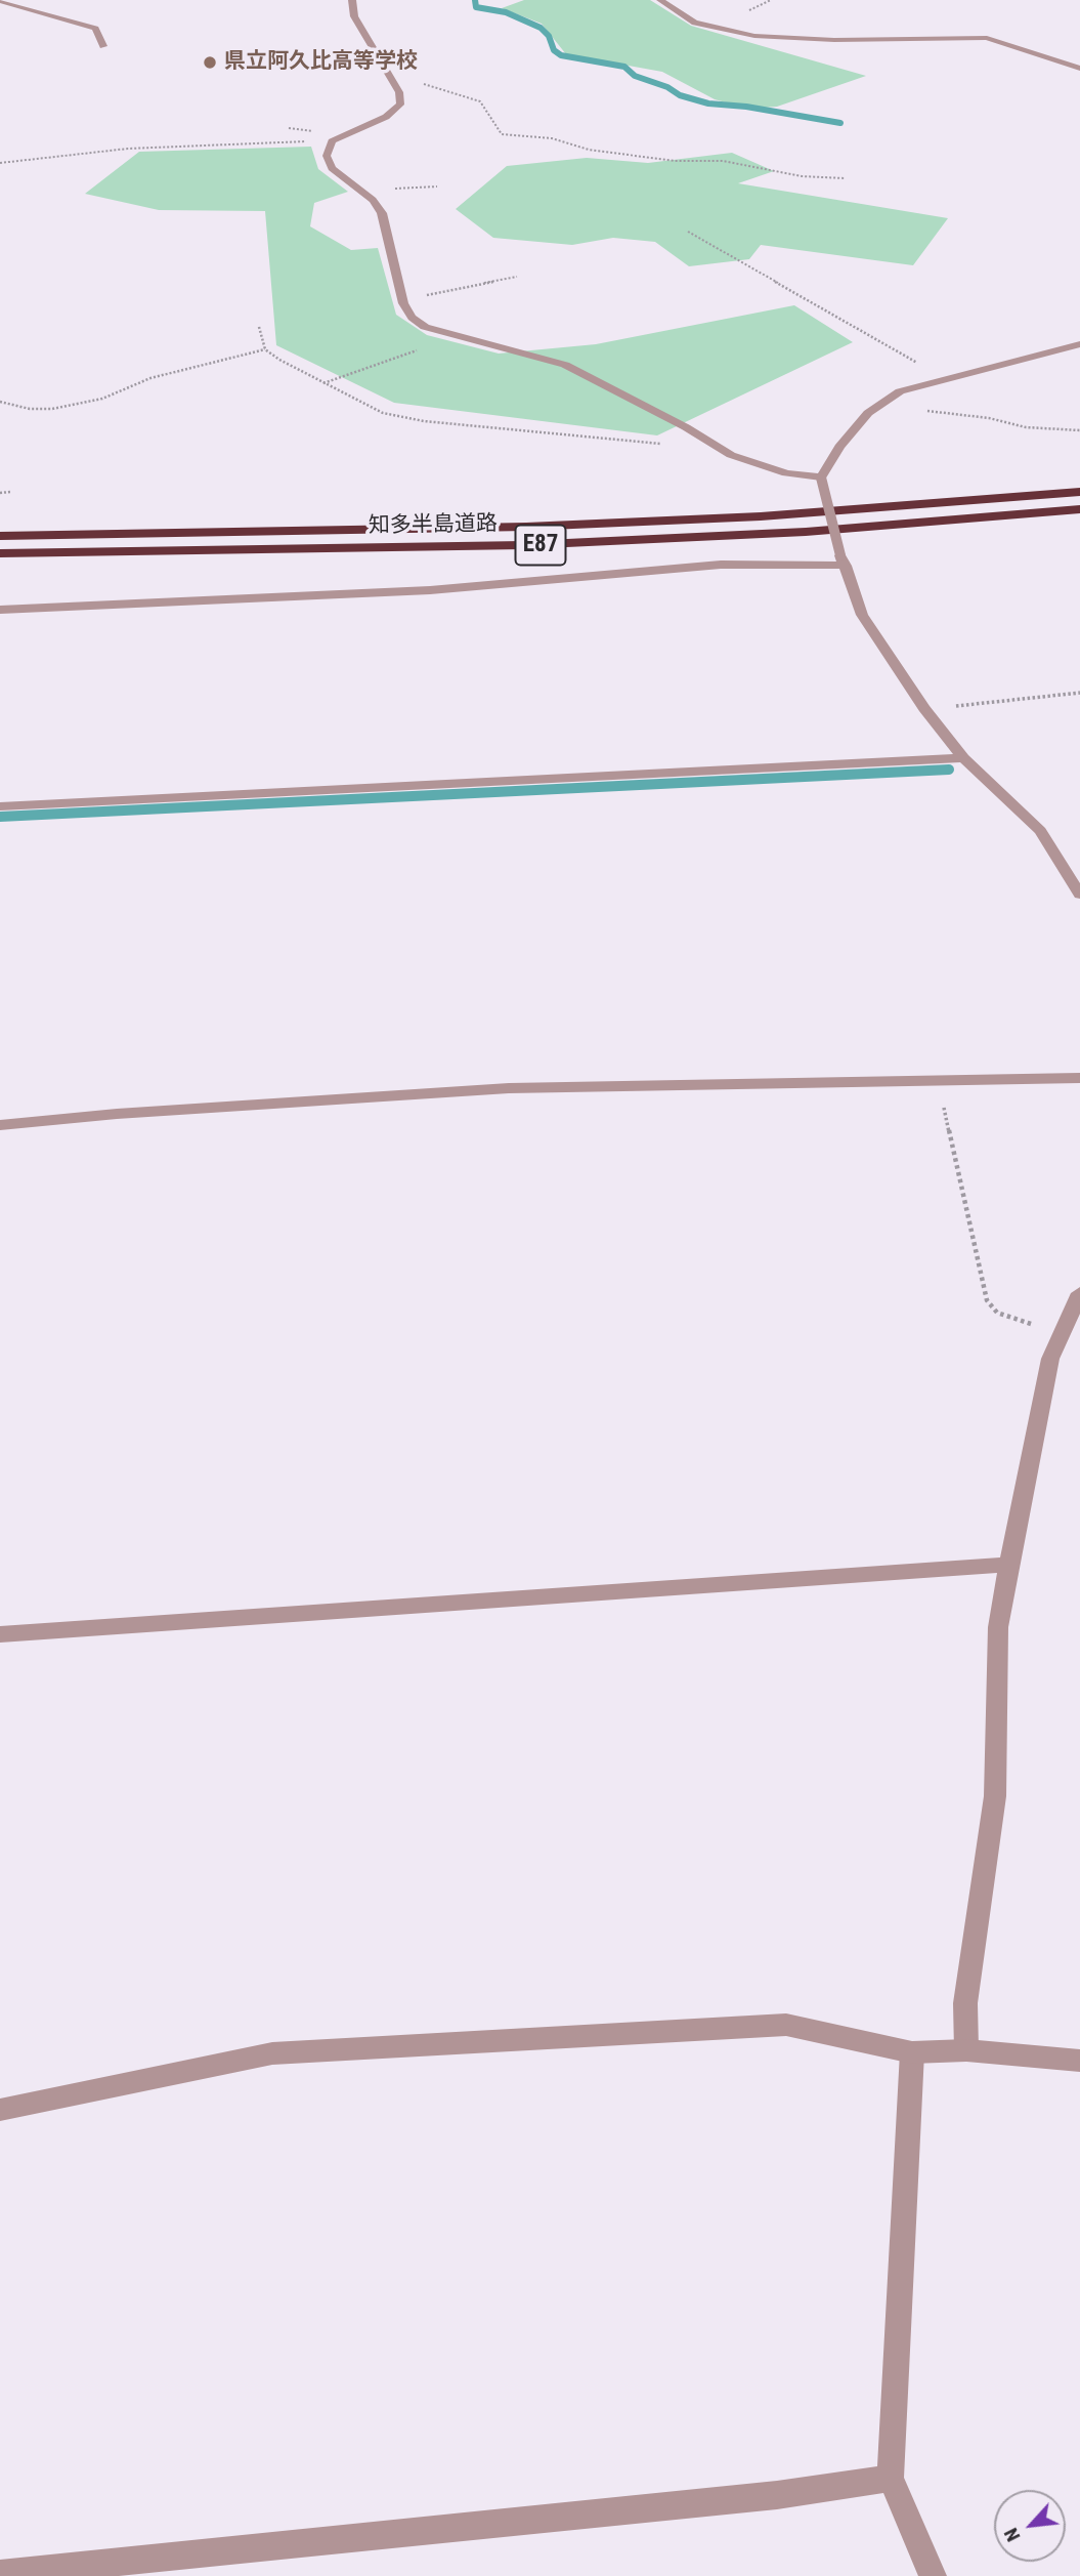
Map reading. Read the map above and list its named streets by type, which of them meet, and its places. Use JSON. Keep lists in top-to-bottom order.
{
  "streets": {
    "highway": ["知多半島道路", "E87"]
  },
  "places": ["県立阿久比高等学校"],
  "north": "bottom left"
}
